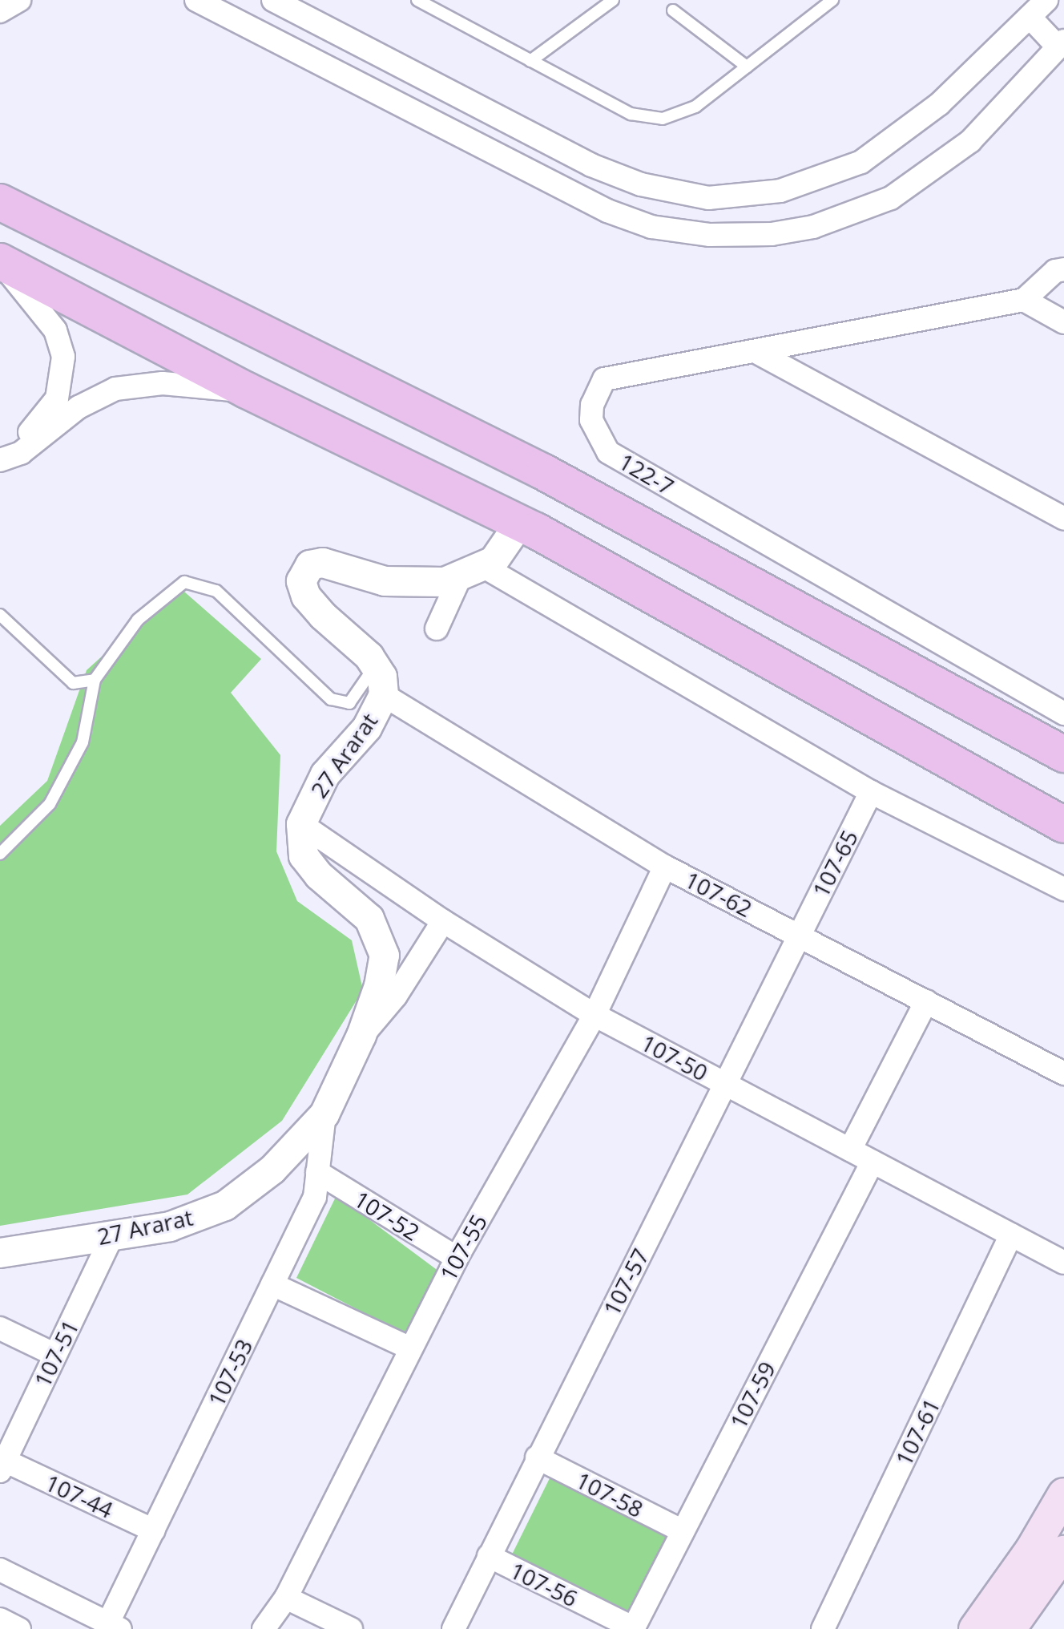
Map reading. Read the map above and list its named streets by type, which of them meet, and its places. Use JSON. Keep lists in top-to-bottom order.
{
  "streets": {
    "street": [
      "122-7",
      "27 Ararat",
      "107-65",
      "107-62",
      "107-50",
      "107-52",
      "107-55",
      "107-57",
      "107-51",
      "107-53",
      "107-59",
      "107-61",
      "107-58",
      "107-44",
      "107-56"
    ]
  },
  "crossings": [
    ["27 Ararat", "107-62"],
    ["27 Ararat", "107-50"],
    ["27 Ararat", "107-51"],
    ["27 Ararat", "107-53"],
    ["107-65", "107-62"],
    ["107-65", "107-57"],
    ["107-62", "107-55"],
    ["107-62", "107-57"],
    ["107-50", "107-55"],
    ["107-50", "107-57"],
    ["107-50", "107-59"],
    ["107-50", "107-61"],
    ["107-52", "107-55"],
    ["107-52", "107-53"],
    ["107-57", "107-58"],
    ["107-57", "107-56"],
    ["107-51", "107-44"],
    ["107-53", "107-44"],
    ["107-59", "107-58"],
    ["107-59", "107-56"]
  ]
}
